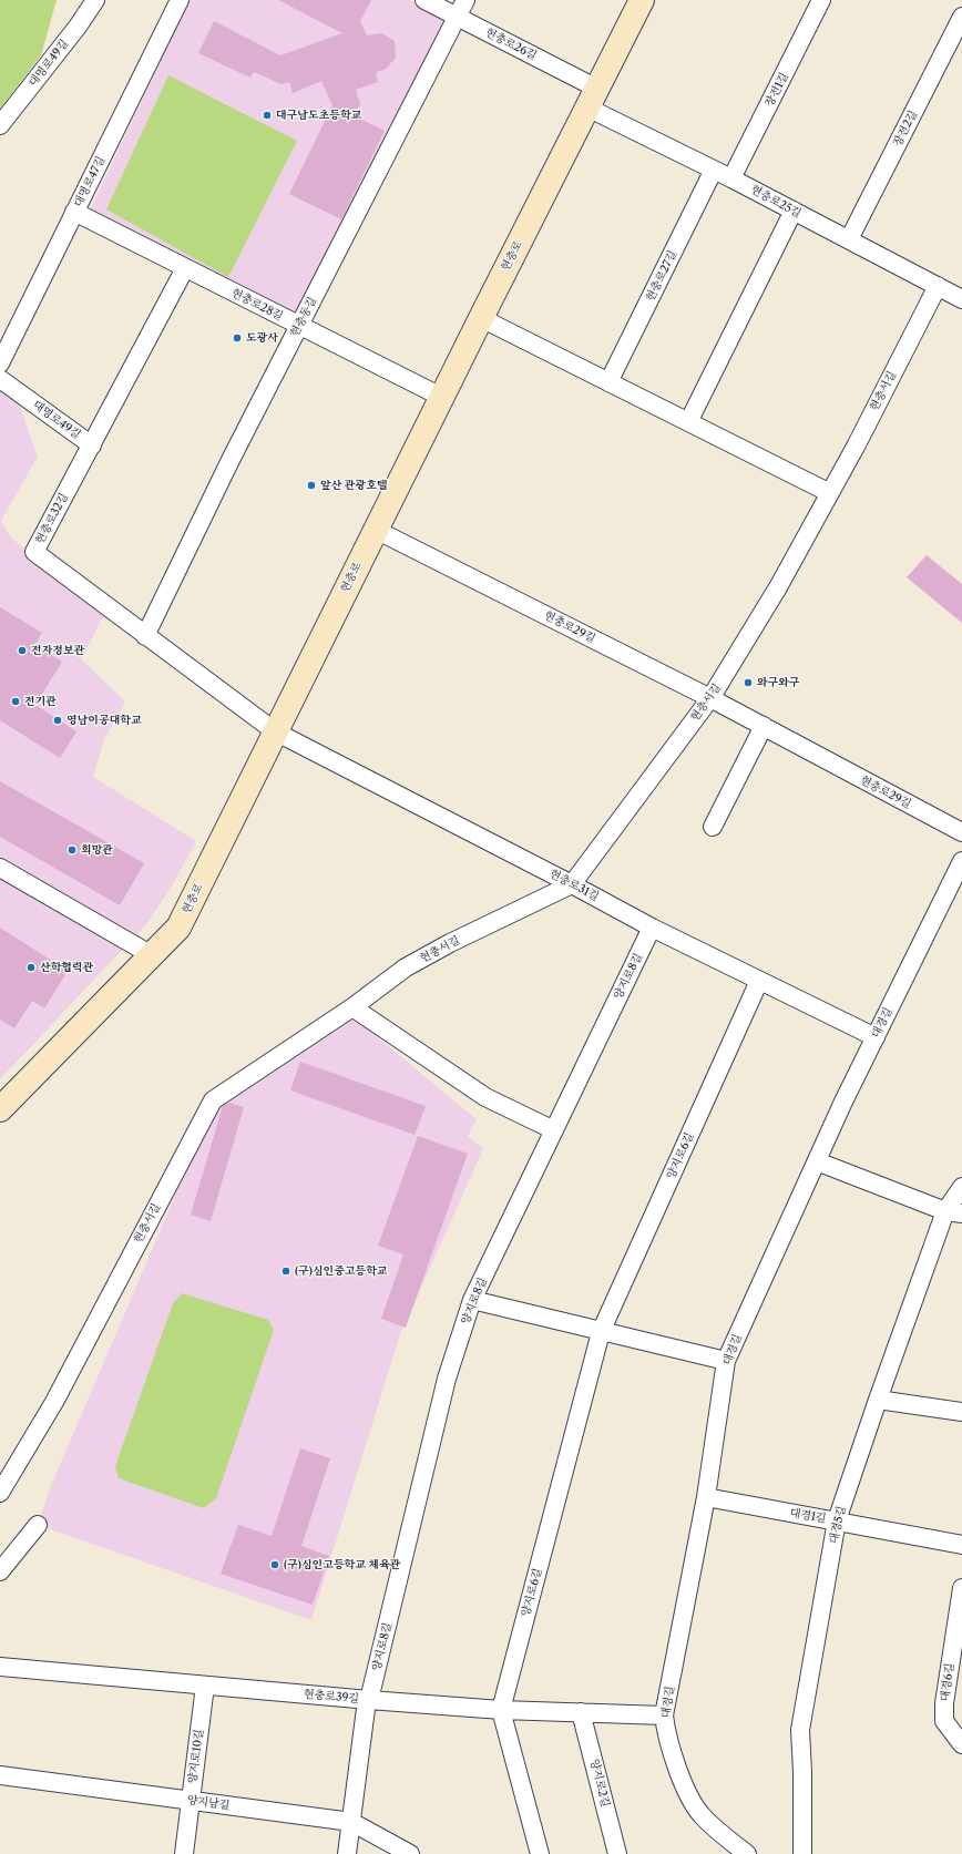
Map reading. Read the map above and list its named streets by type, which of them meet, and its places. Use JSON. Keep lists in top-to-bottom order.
{
  "streets": {
    "main road": ["현충로"],
    "street": [
      "현충로26길",
      "대명로49길",
      "장전1길",
      "장전2길",
      "대명로47길",
      "현충로25길",
      "현충로27길",
      "현충로28길",
      "현충동길",
      "현충서길",
      "현충로32길",
      "현충로29길",
      "현충로31길",
      "양지로8길",
      "대경길",
      "양지로6길",
      "대경1길",
      "대경5길",
      "대경6길",
      "현충로39길",
      "양지로10길",
      "양지로2길",
      "양지남길"
    ]
  },
  "crossings": [
    ["현충로26길", "현충로25길"],
    ["현충로26길", "현충로"],
    ["현충로26길", "현충동길"],
    ["대명로49길", "현충로32길"],
    ["장전1길", "현충로25길"],
    ["장전2길", "현충로25길"],
    ["대명로47길", "현충로28길"],
    ["현충로25길", "현충로"],
    ["현충로25길", "현충로27길"],
    ["현충로25길", "현충서길"],
    ["현충로", "현충로28길"],
    ["현충로", "현충로32길"],
    ["현충로", "현충로29길"],
    ["현충로", "현충로31길"],
    ["현충로28길", "현충동길"],
    ["현충로28길", "현충로32길"],
    ["현충동길", "현충로32길"],
    ["현충서길", "현충로29길"],
    ["현충서길", "현충로31길"],
    ["현충로32길", "현충로31길"],
    ["현충로31길", "양지로8길"],
    ["현충로31길", "대경길"],
    ["현충로31길", "양지로6길"],
    ["양지로8길", "현충로39길"],
    ["양지로8길", "양지남길"],
    ["대경길", "대경1길"],
    ["대경길", "현충로39길"],
    ["양지로6길", "현충로39길"],
    ["대경1길", "대경5길"],
    ["현충로39길", "양지로10길"],
    ["현충로39길", "양지로2길"],
    ["양지로10길", "양지남길"]
  ],
  "places": [
    "대구남도초등학교",
    "도광사",
    "앞산 관광호텔",
    "전자정보관",
    "와구와구",
    "전기관",
    "영남이공대학교",
    "희망관",
    "산학협력관",
    "(구)심인중고등학교",
    "(구)심인고등학교 체육관"
  ]
}
